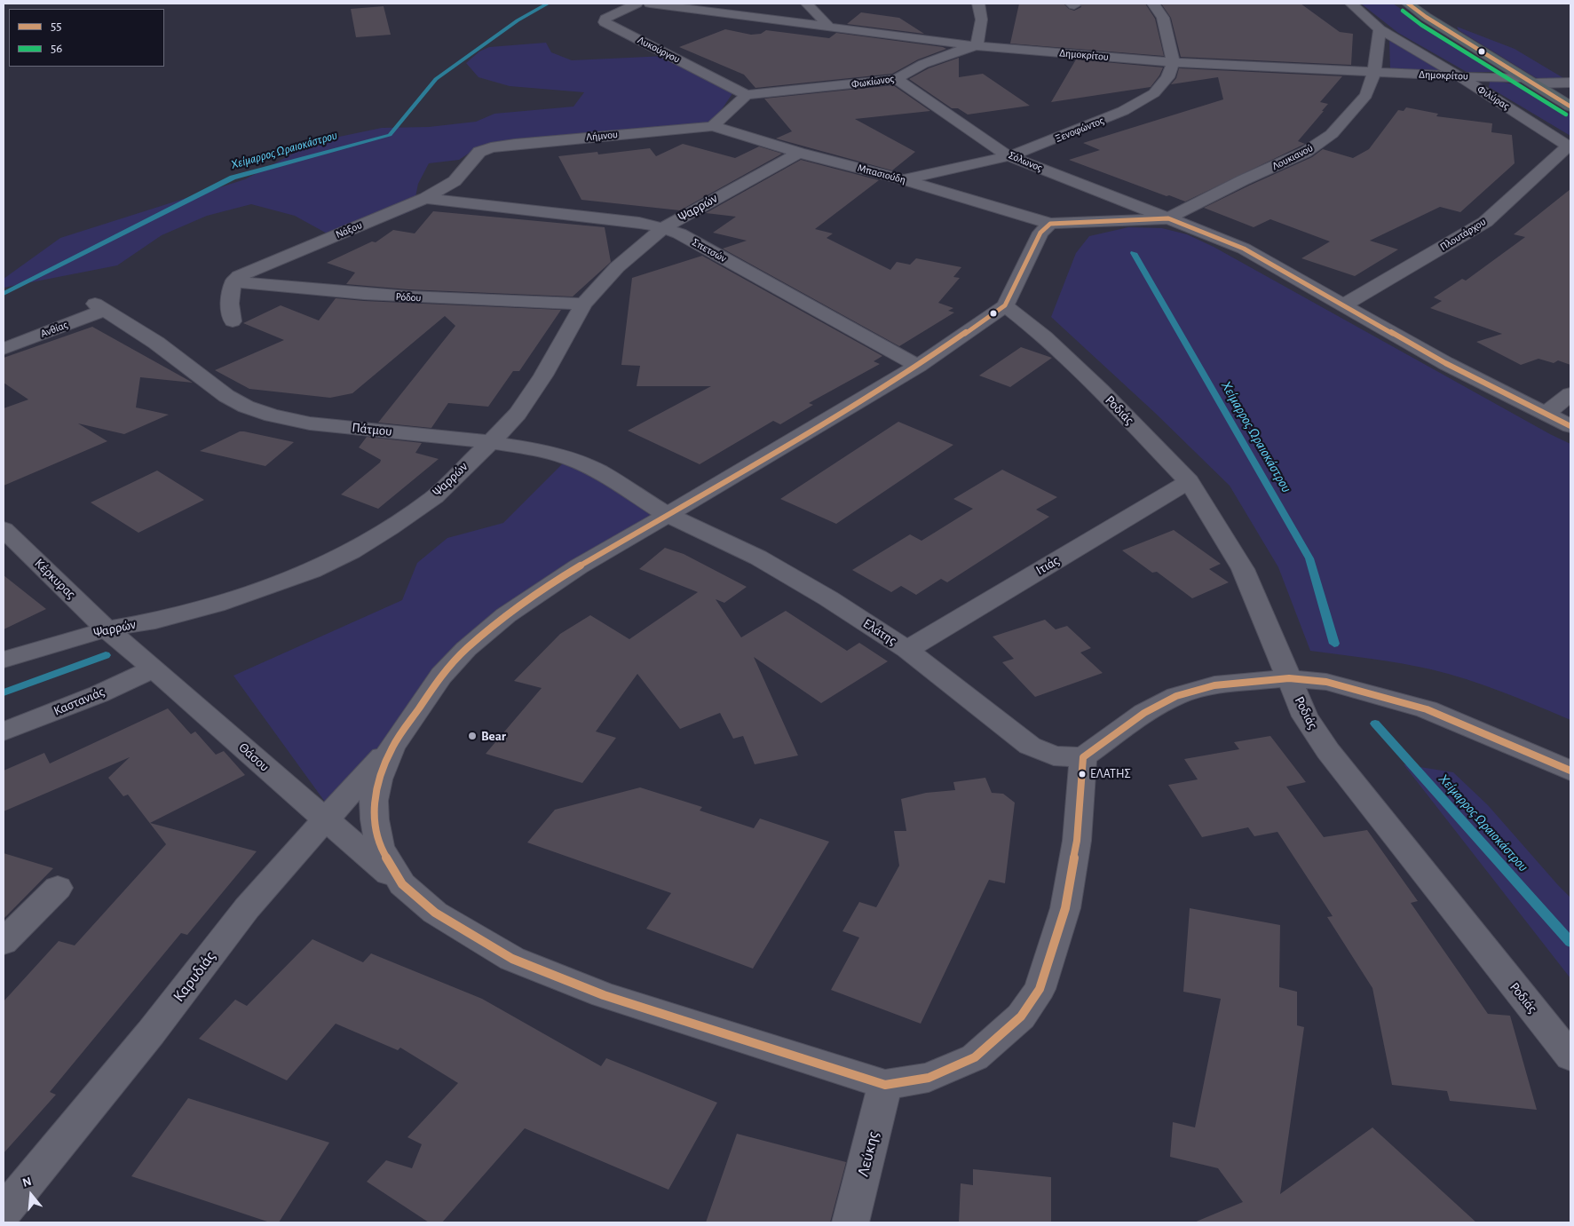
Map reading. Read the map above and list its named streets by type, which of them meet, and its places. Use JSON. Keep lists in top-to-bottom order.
{
  "streets": {
    "street": [
      "Λυκούργου",
      "Δημοκρίτου",
      "Φωκίωνος",
      "Φιλύρας",
      "Ξενοφώντος",
      "Λήμνου",
      "Λουκιανού",
      "Σόλωνος",
      "Μπασιούδη",
      "Ψαρρών",
      "Νάξου",
      "Πλουτάρχου",
      "Σπετσών",
      "Ρόδου",
      "Ανθίας",
      "Ροδιάς",
      "Πάτμου",
      "Ιτιάς",
      "Κέρκυρας",
      "Ελάτης",
      "Καστανιάς",
      "Θάσου",
      "Καρυδιάς",
      "Λεύκης"
    ]
  },
  "crossings": [
    ["Λυκούργου", "Φωκίωνος"],
    ["Δημοκρίτου", "Φωκίωνος"],
    ["Δημοκρίτου", "Φιλύρας"],
    ["Δημοκρίτου", "Ξενοφώντος"],
    ["Δημοκρίτου", "Λουκιανού"],
    ["Φωκίωνος", "Σόλωνος"],
    ["Φιλύρας", "Λουκιανού"],
    ["Φιλύρας", "Πλουτάρχου"],
    ["Ξενοφώντος", "Σόλωνος"],
    ["Ξενοφώντος", "Μπασιούδη"],
    ["Λήμνου", "Μπασιούδη"],
    ["Λήμνου", "Νάξου"],
    ["Λουκιανού", "Σόλωνος"],
    ["Λουκιανού", "Μπασιούδη"],
    ["Σόλωνος", "Μπασιούδη"],
    ["Σόλωνος", "Πλουτάρχου"],
    ["Μπασιούδη", "Ψαρρών"],
    ["Ψαρρών", "Σπετσών"],
    ["Ψαρρών", "Ρόδου"],
    ["Ψαρρών", "Πάτμου"],
    ["Ψαρρών", "Κέρκυρας"],
    ["Ψαρρών", "Θάσου"],
    ["Νάξου", "Σπετσών"],
    ["Νάξου", "Ρόδου"],
    ["Ανθίας", "Πάτμου"],
    ["Ροδιάς", "Ιτιάς"],
    ["Πάτμου", "Ελάτης"],
    ["Ιτιάς", "Ελάτης"],
    ["Κέρκυρας", "Θάσου"],
    ["Καστανιάς", "Θάσου"],
    ["Θάσου", "Καρυδιάς"],
    ["Θάσου", "Λεύκης"]
  ],
  "water": ["Χείμαρρος Ωραιοκάστρου"],
  "places": ["Bear", "ΕΛΑΤΗΣ"],
  "lines": ["transit line 55", "transit line 56"],
  "legend": ["55", "56"],
  "north": "top"
}
